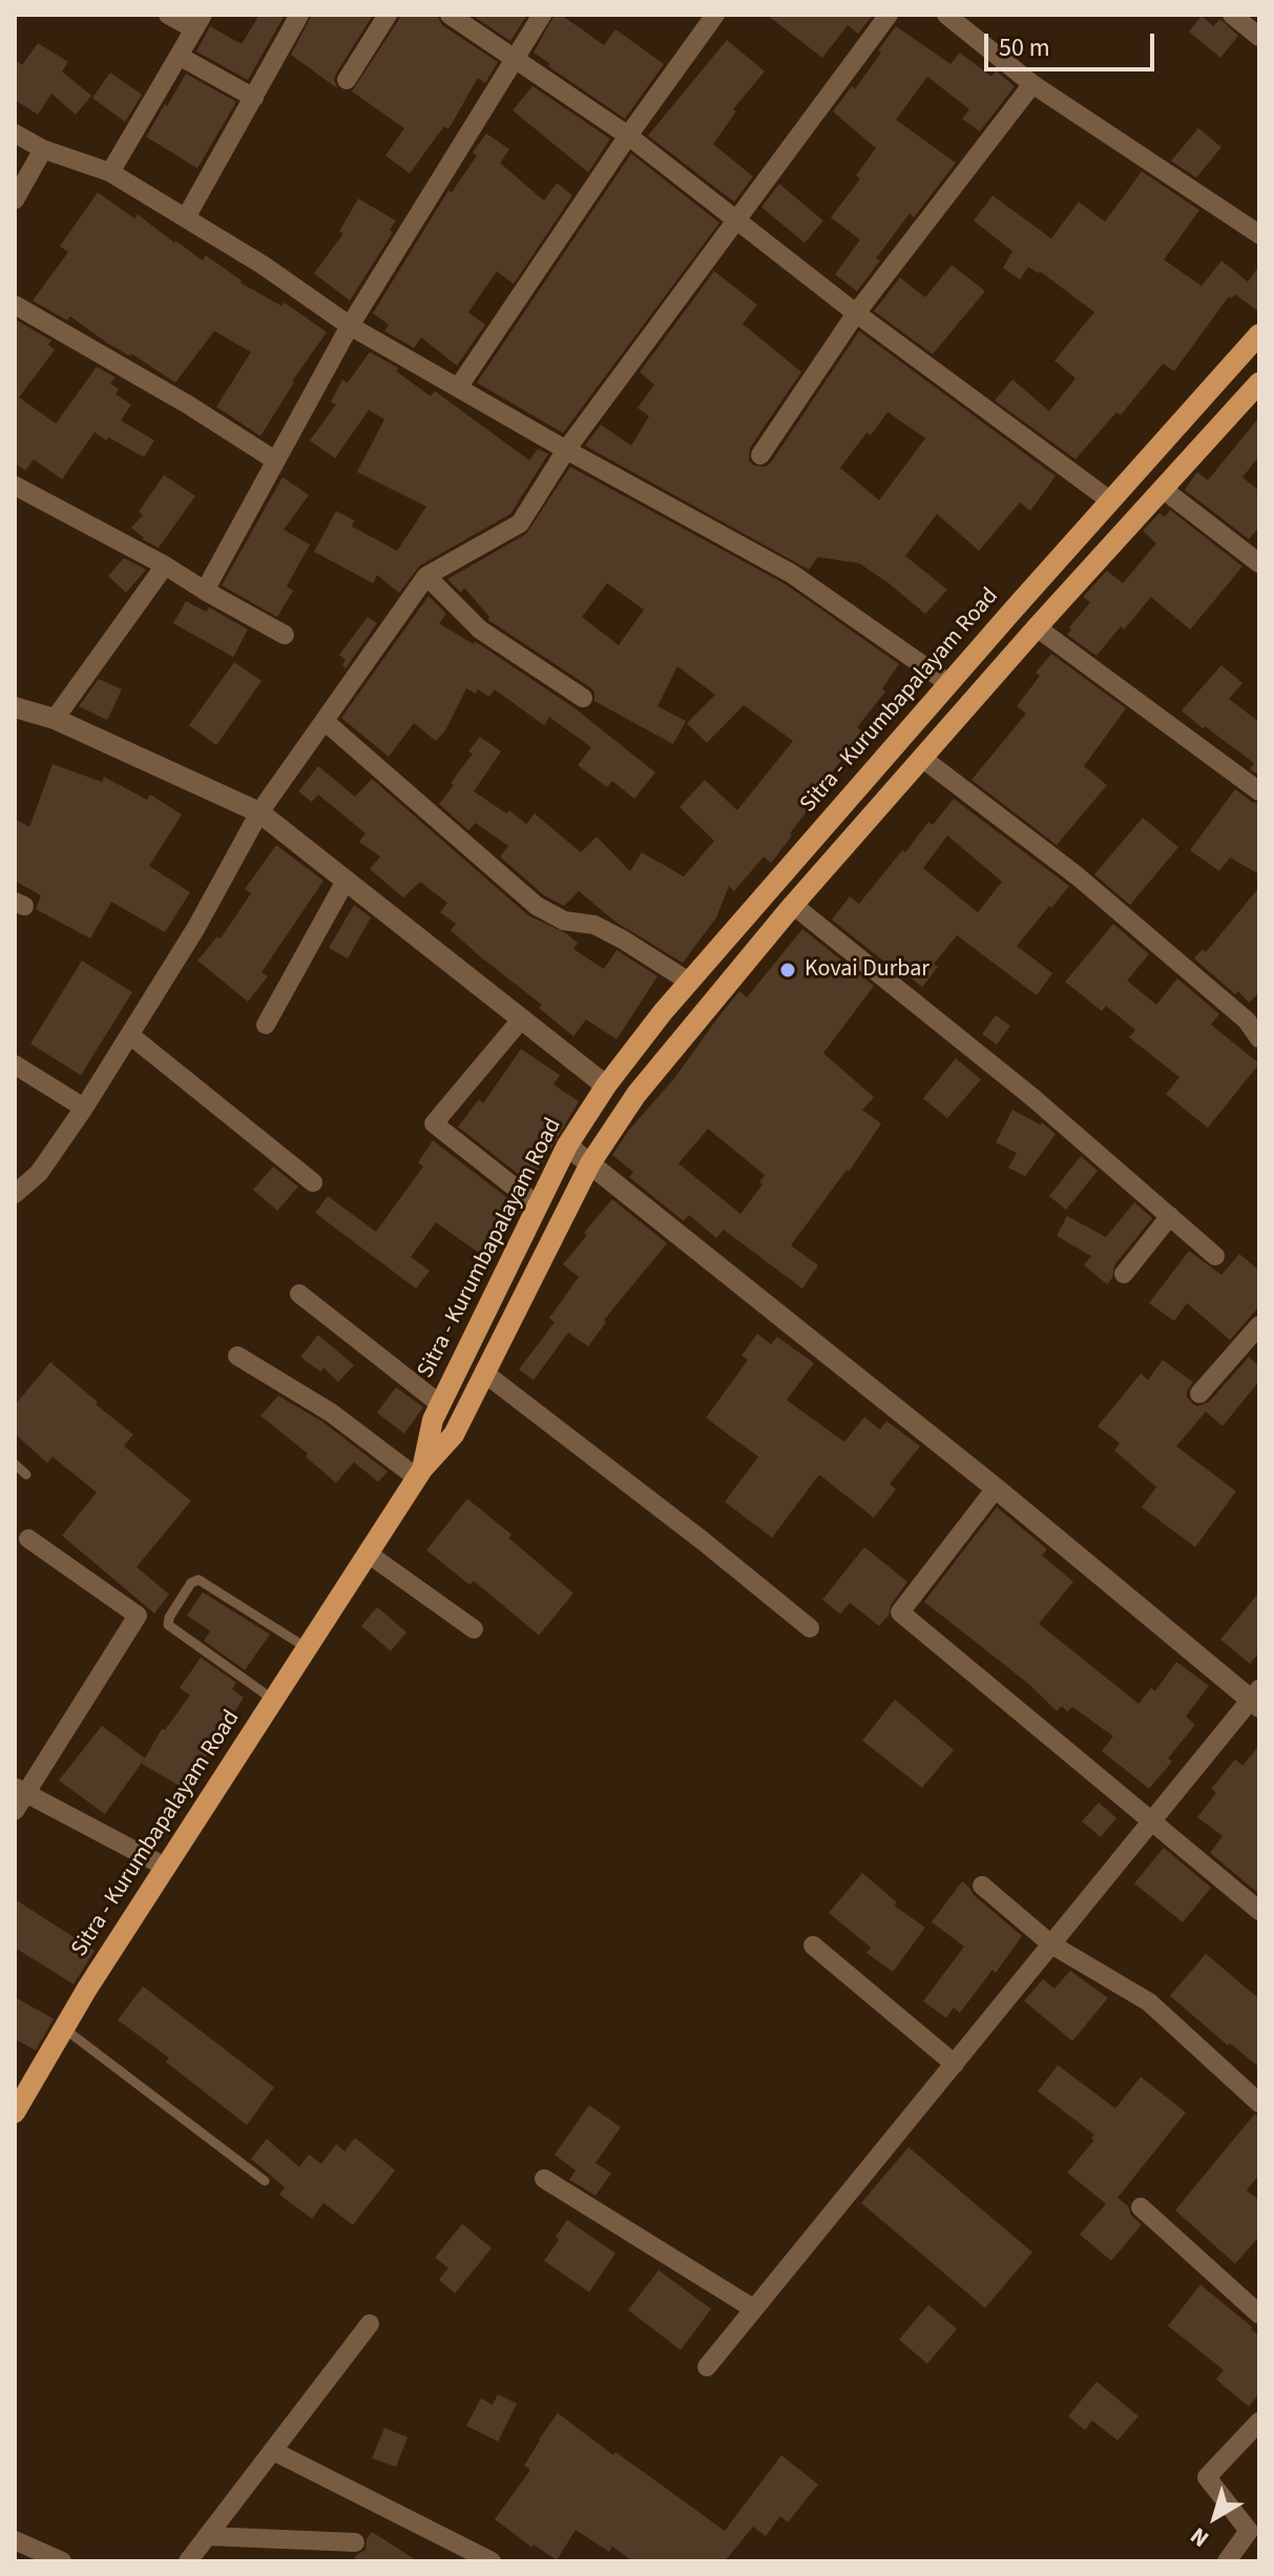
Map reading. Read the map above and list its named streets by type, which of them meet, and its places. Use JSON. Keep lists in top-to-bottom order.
{
  "streets": {
    "main road": ["Sitra - Kurumbapalayam Road"]
  },
  "places": ["Kovai Durbar"],
  "scale_bar": "50 m",
  "north": "bottom left"
}
